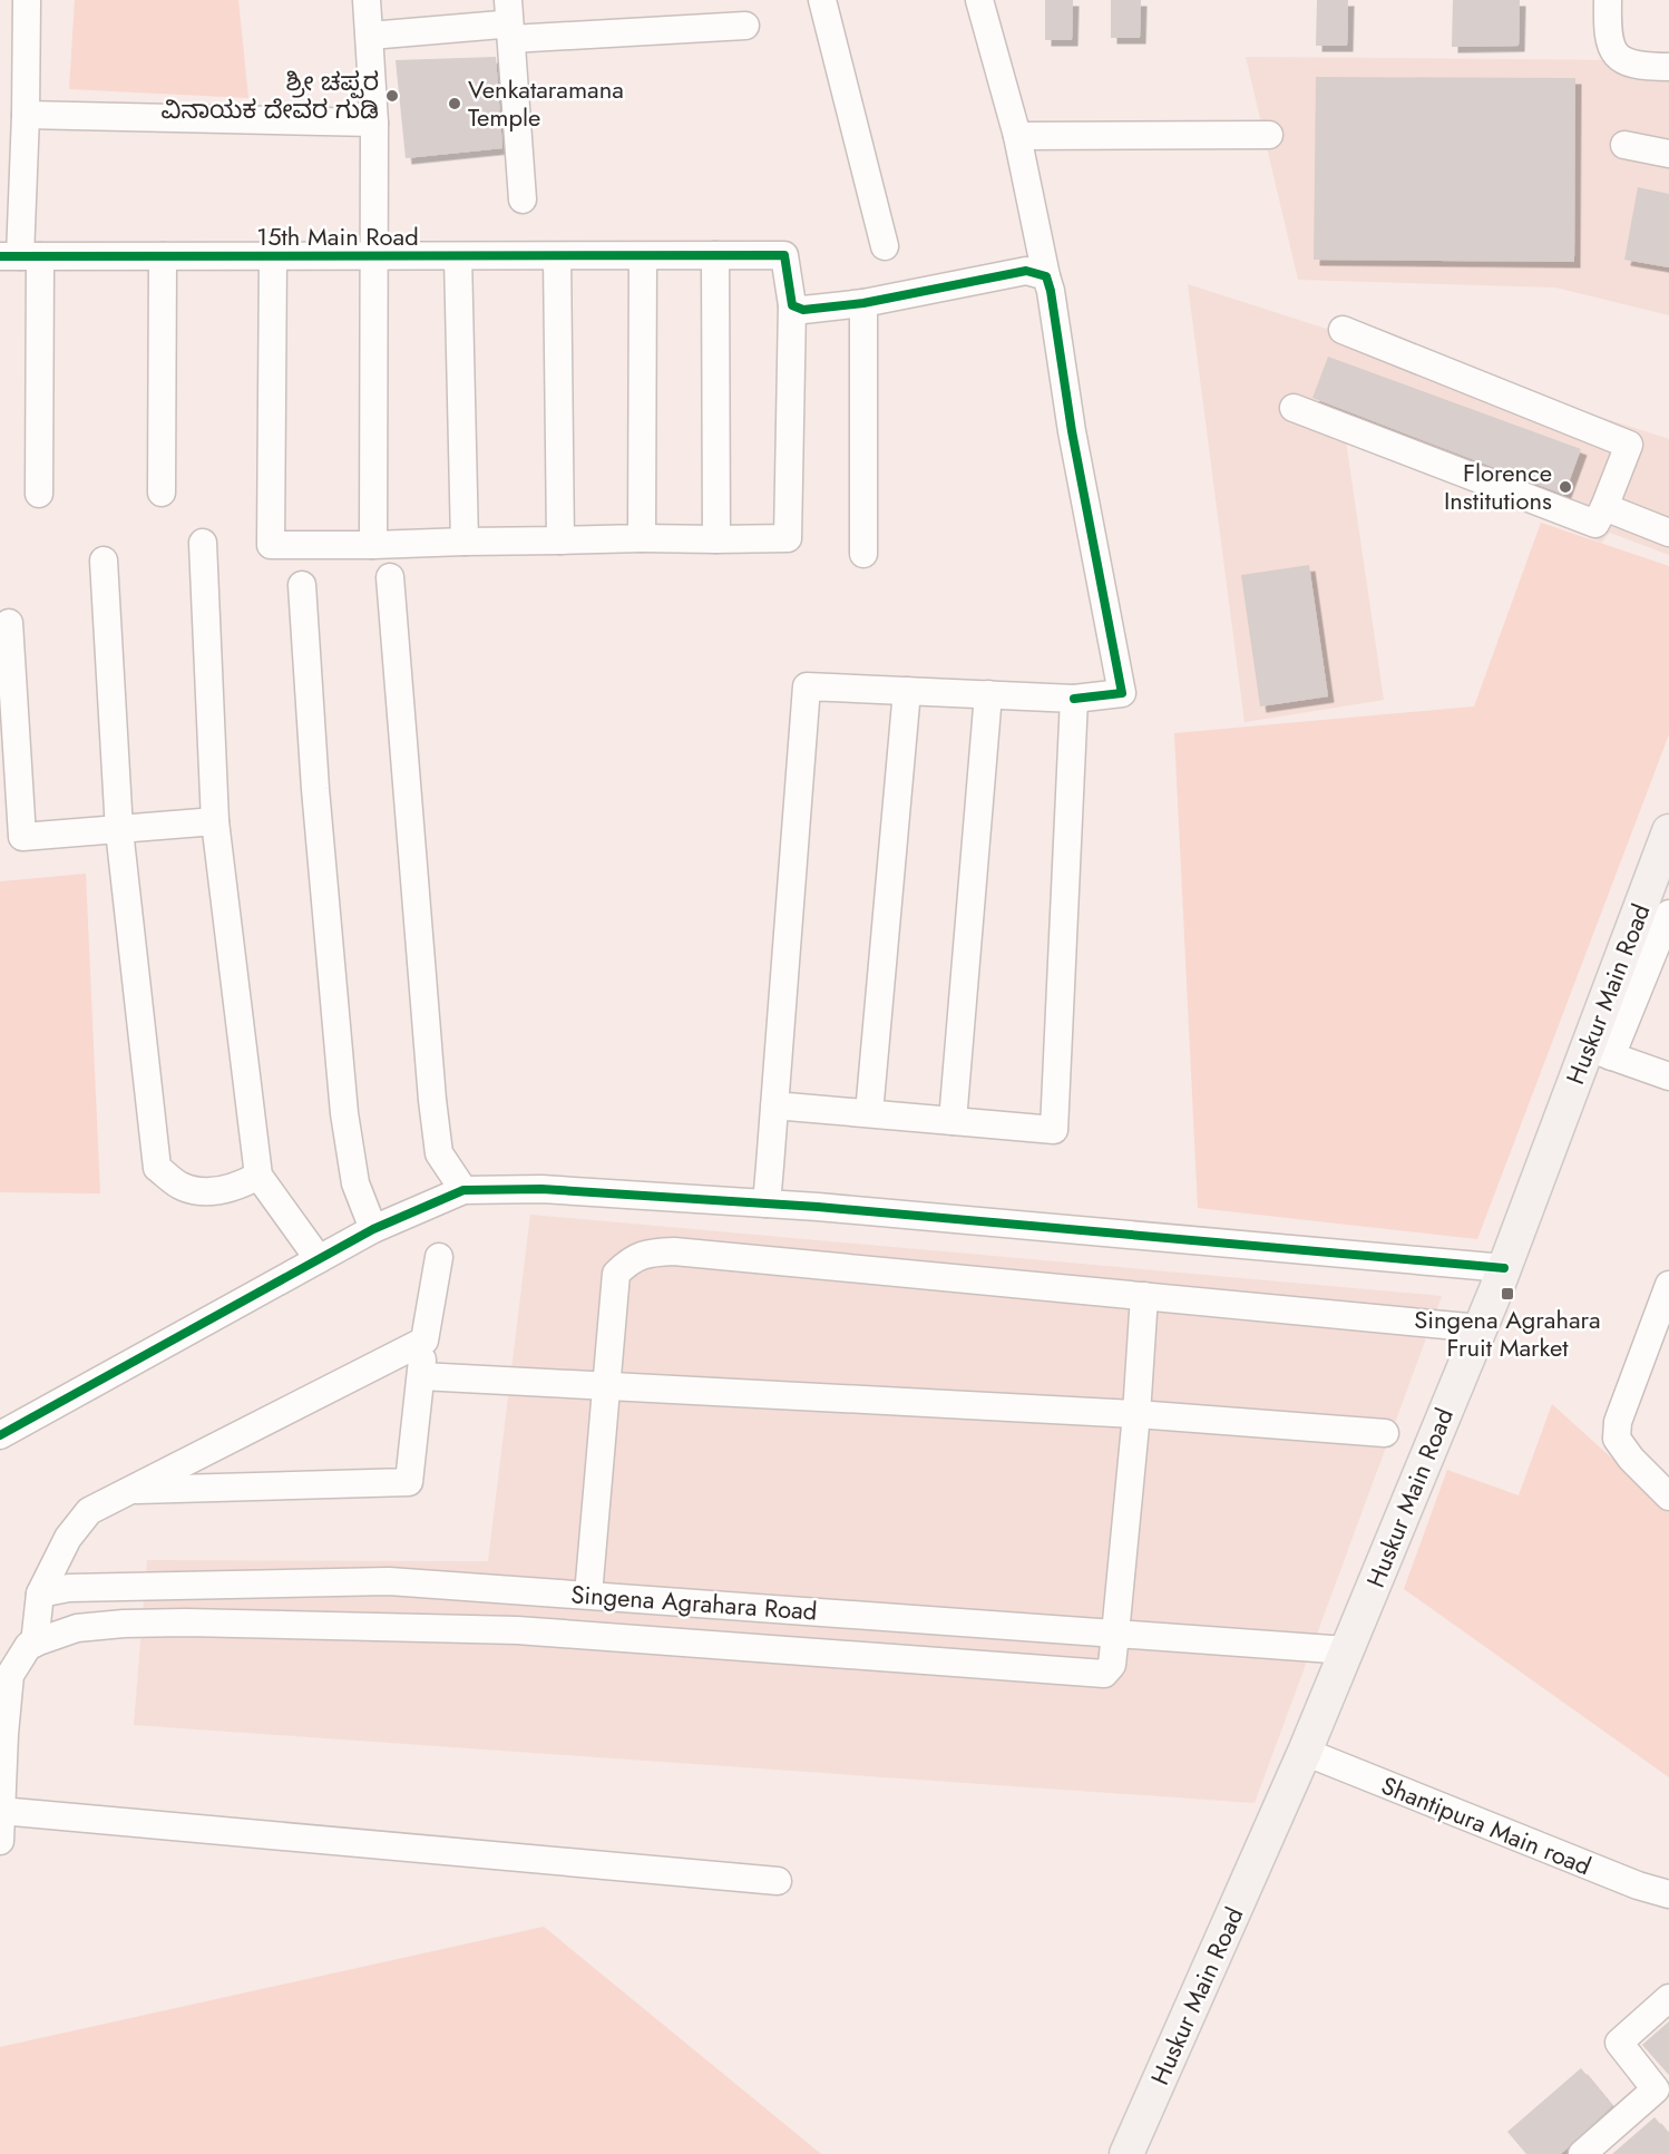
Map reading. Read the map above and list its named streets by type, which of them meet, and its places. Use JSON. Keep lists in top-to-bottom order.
{
  "streets": {
    "main road": ["Huskur Main Road"],
    "street": ["15th Main Road", "Singena Agrahara Road", "Shantipura Main road"]
  },
  "crossings": [
    ["Huskur Main Road", "Singena Agrahara Road"],
    ["Huskur Main Road", "Shantipura Main road"]
  ],
  "places": {
    "other": ["ಶ್ರೀ ಚಪ್ಪರ ವಿನಾಯಕ ದೇವರ ಗುಡಿ", "Venkataramana Temple", "Florence Institutions"],
    "transit": ["Singena Agrahara Fruit Market"]
  }
}
